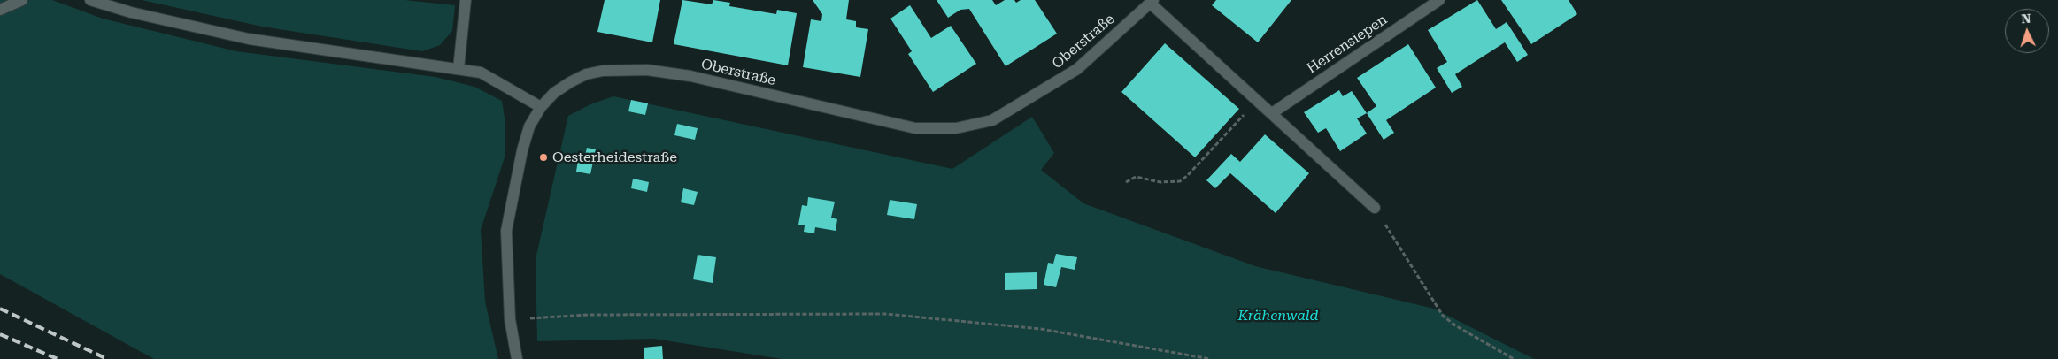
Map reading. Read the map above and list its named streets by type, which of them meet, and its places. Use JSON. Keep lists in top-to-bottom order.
{
  "streets": {
    "street": ["Oberstraße", "Herrensiepen"]
  },
  "parks": ["Krähenwald"],
  "places": ["Oesterheidestraße"],
  "north": "top"
}
